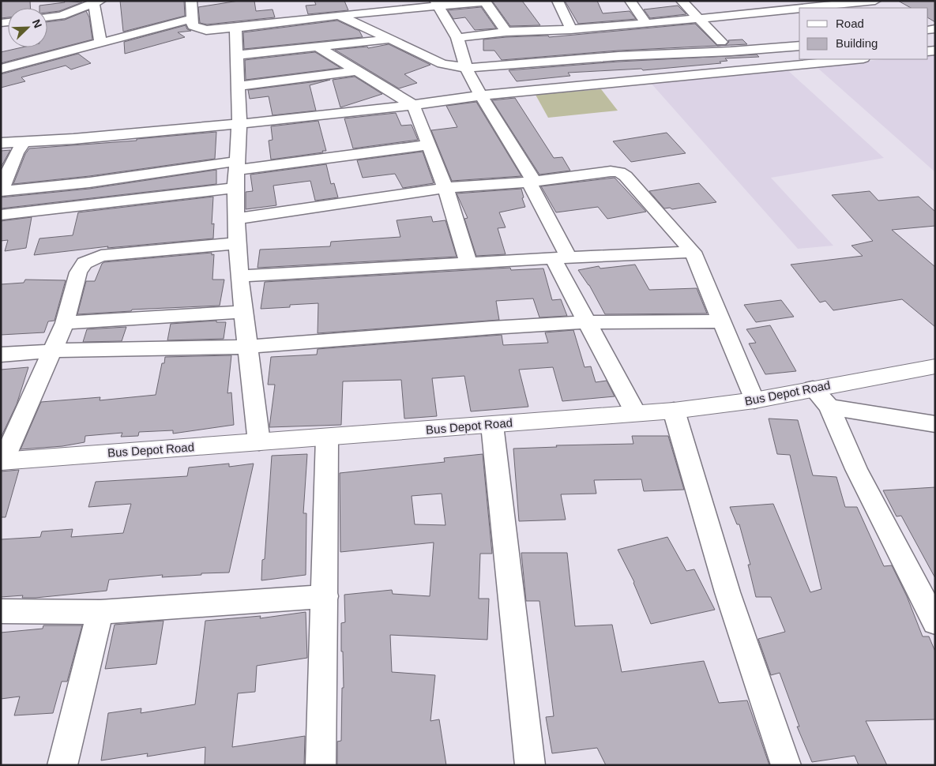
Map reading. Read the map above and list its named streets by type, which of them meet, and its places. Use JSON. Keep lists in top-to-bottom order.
{
  "streets": {
    "street": ["Bus Depot Road"]
  },
  "legend": ["Road", "Building"],
  "north": "top right"
}
